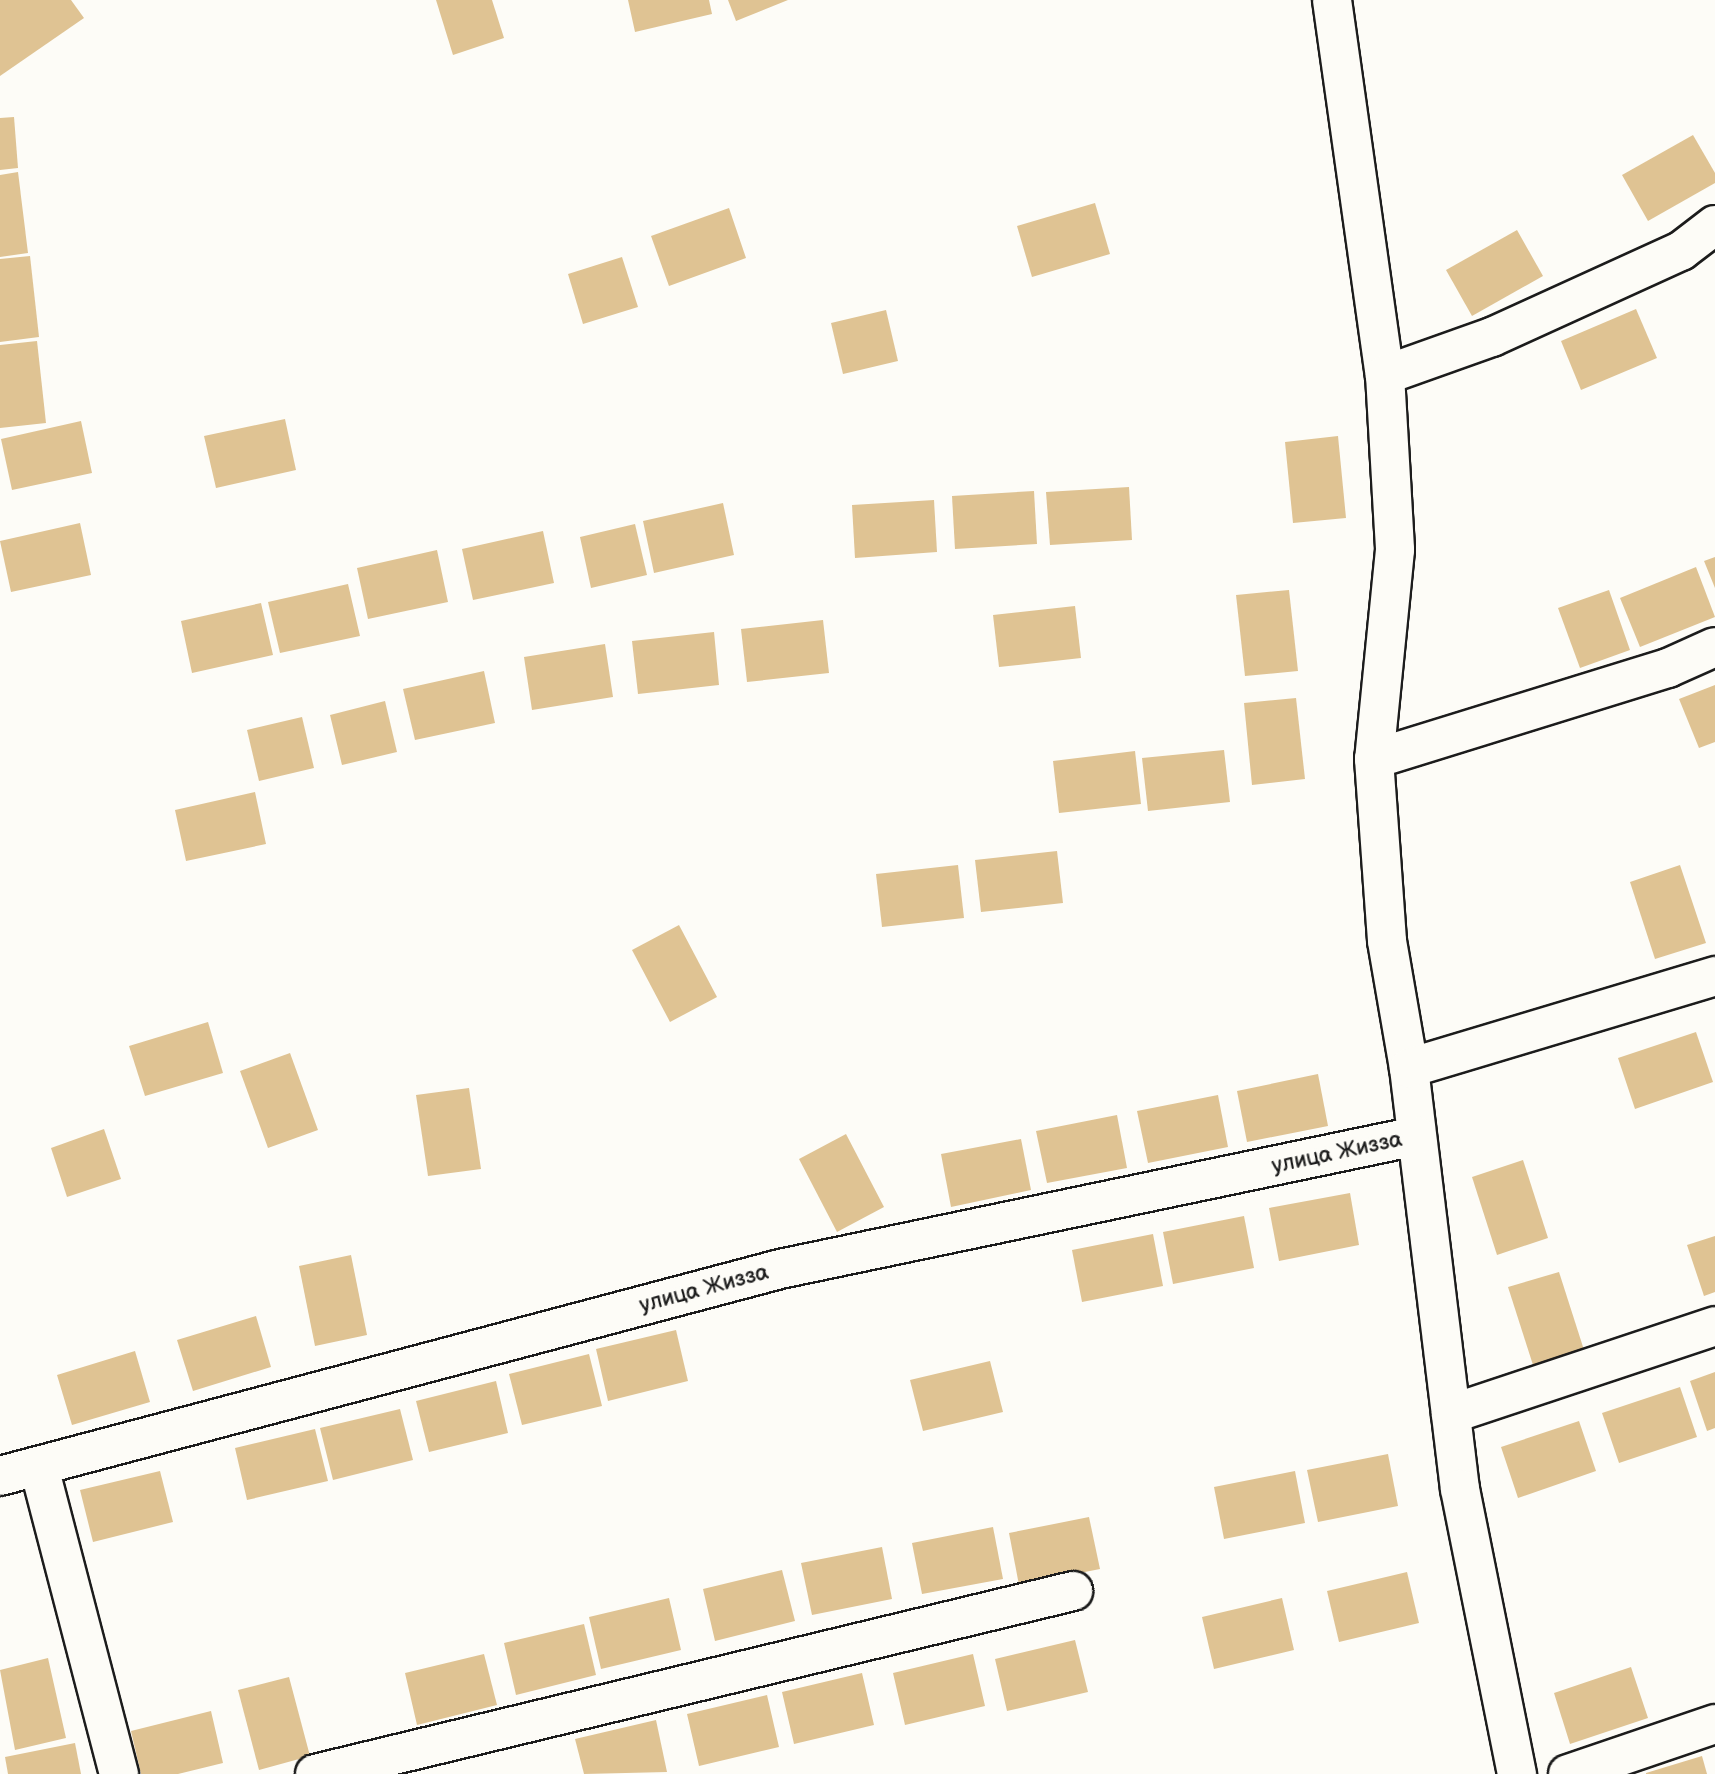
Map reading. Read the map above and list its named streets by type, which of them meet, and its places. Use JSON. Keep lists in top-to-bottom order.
{
  "streets": {
    "street": ["улица Жизза"]
  }
}
